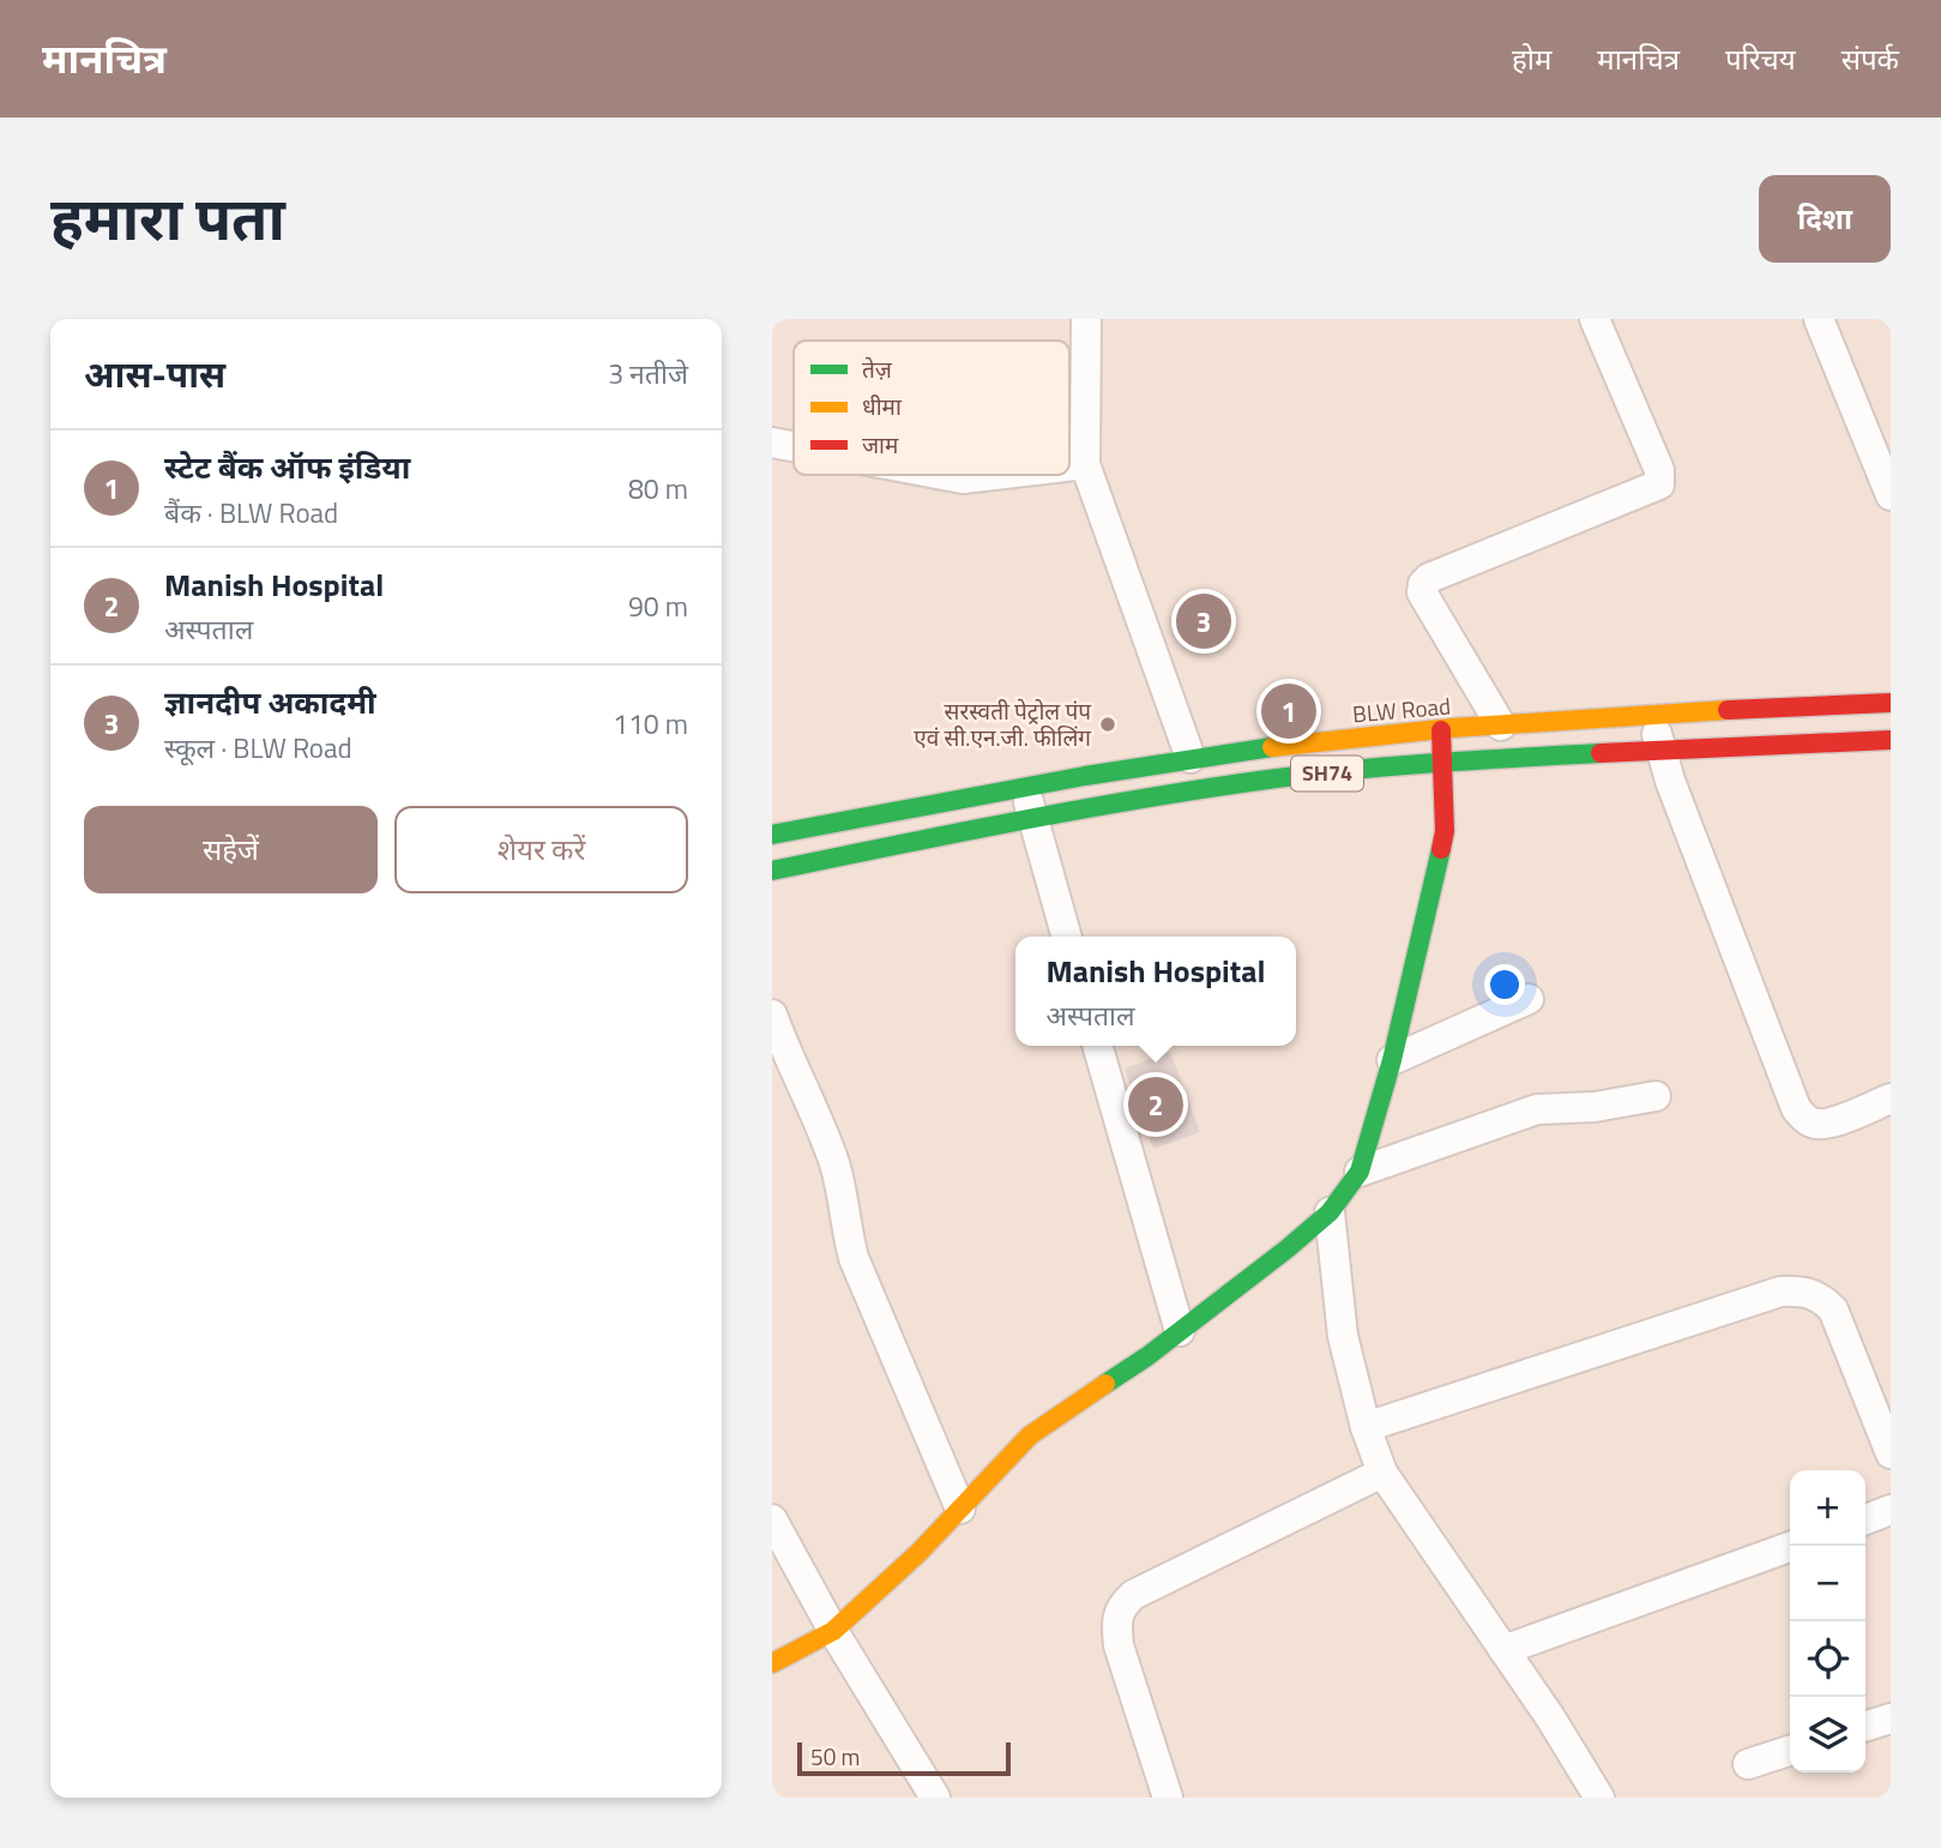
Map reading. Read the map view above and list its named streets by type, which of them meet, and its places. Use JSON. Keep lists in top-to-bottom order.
{
  "streets": {
    "main road": ["BLW Road", "SH74"]
  },
  "places": ["सरस्वती पेट्रोल पंप एवं सी.एन.जी. फीलिंग"],
  "legend": ["तेज़", "धीमा", "जाम"],
  "scale_bar": "50 m",
  "page": {
    "header": "मानचित्र",
    "nav": [
      "होम",
      "मानचित्र",
      "परिचय",
      "संपर्क"
    ],
    "title": "हमारा पता",
    "buttons": [
      "दिशा",
      ["सहेजें", "शेयर करें"]
    ],
    "heading": ["आस-पास", "3 नतीजे"],
    "list": [
      {
        "mark": "1",
        "name": "स्टेट बैंक ऑफ इंडिया",
        "note": "बैंक · BLW Road",
        "value": "80 m"
      },
      {
        "mark": "2",
        "name": "Manish Hospital",
        "note": "अस्पताल",
        "value": "90 m"
      },
      {
        "mark": "3",
        "name": "ज्ञानदीप अकादमी",
        "note": "स्कूल · BLW Road",
        "value": "110 m"
      }
    ],
    "pins": ["3", "1", "2"],
    "popup": ["Manish Hospital", "अस्पताल"],
    "map_buttons": ["+", "−"],
    "scale": "50 m"
  }
}
